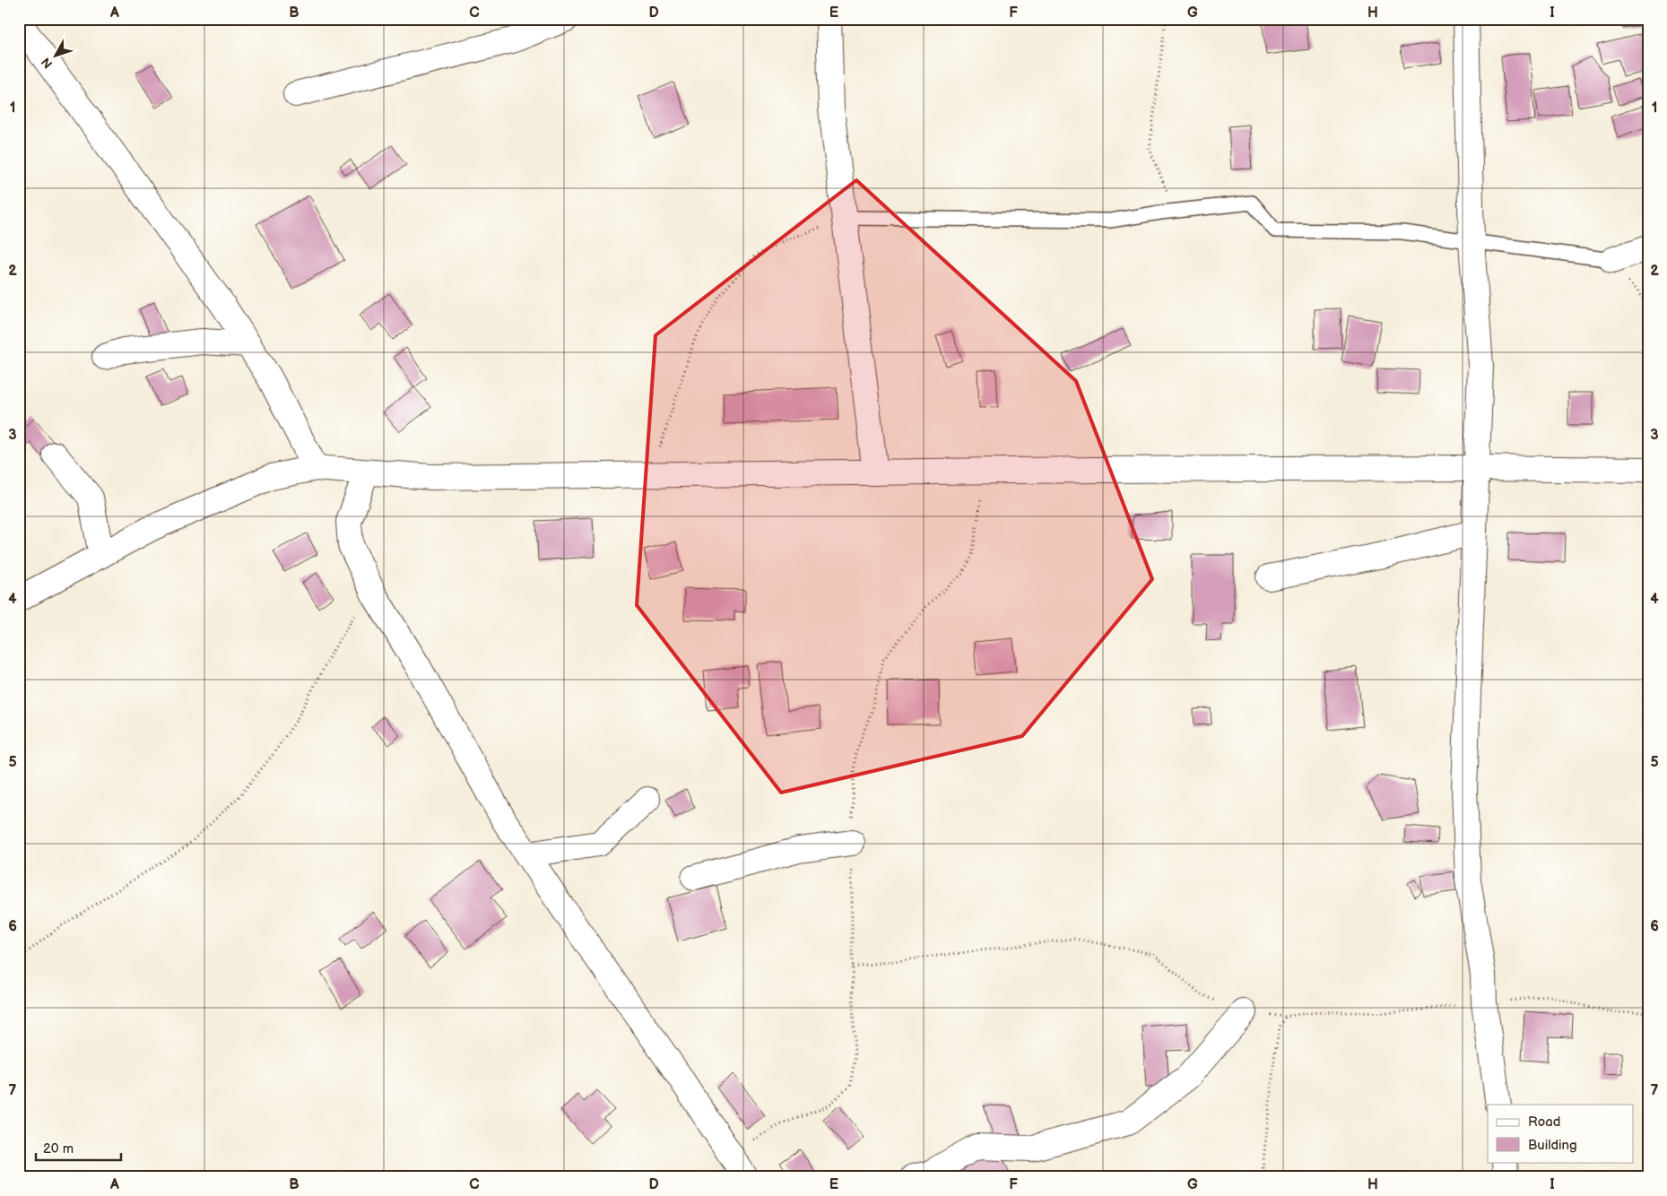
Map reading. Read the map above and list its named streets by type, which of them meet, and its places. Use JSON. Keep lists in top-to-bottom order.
{
  "legend": ["Road", "Building"],
  "scale_bar": "20 m",
  "north": "bottom left",
  "grid": {
    "columns": [
      "A",
      "B",
      "C",
      "D",
      "E",
      "F",
      "G",
      "H",
      "I"
    ],
    "rows": [
      "1",
      "2",
      "3",
      "4",
      "5",
      "6",
      "7"
    ]
  }
}
